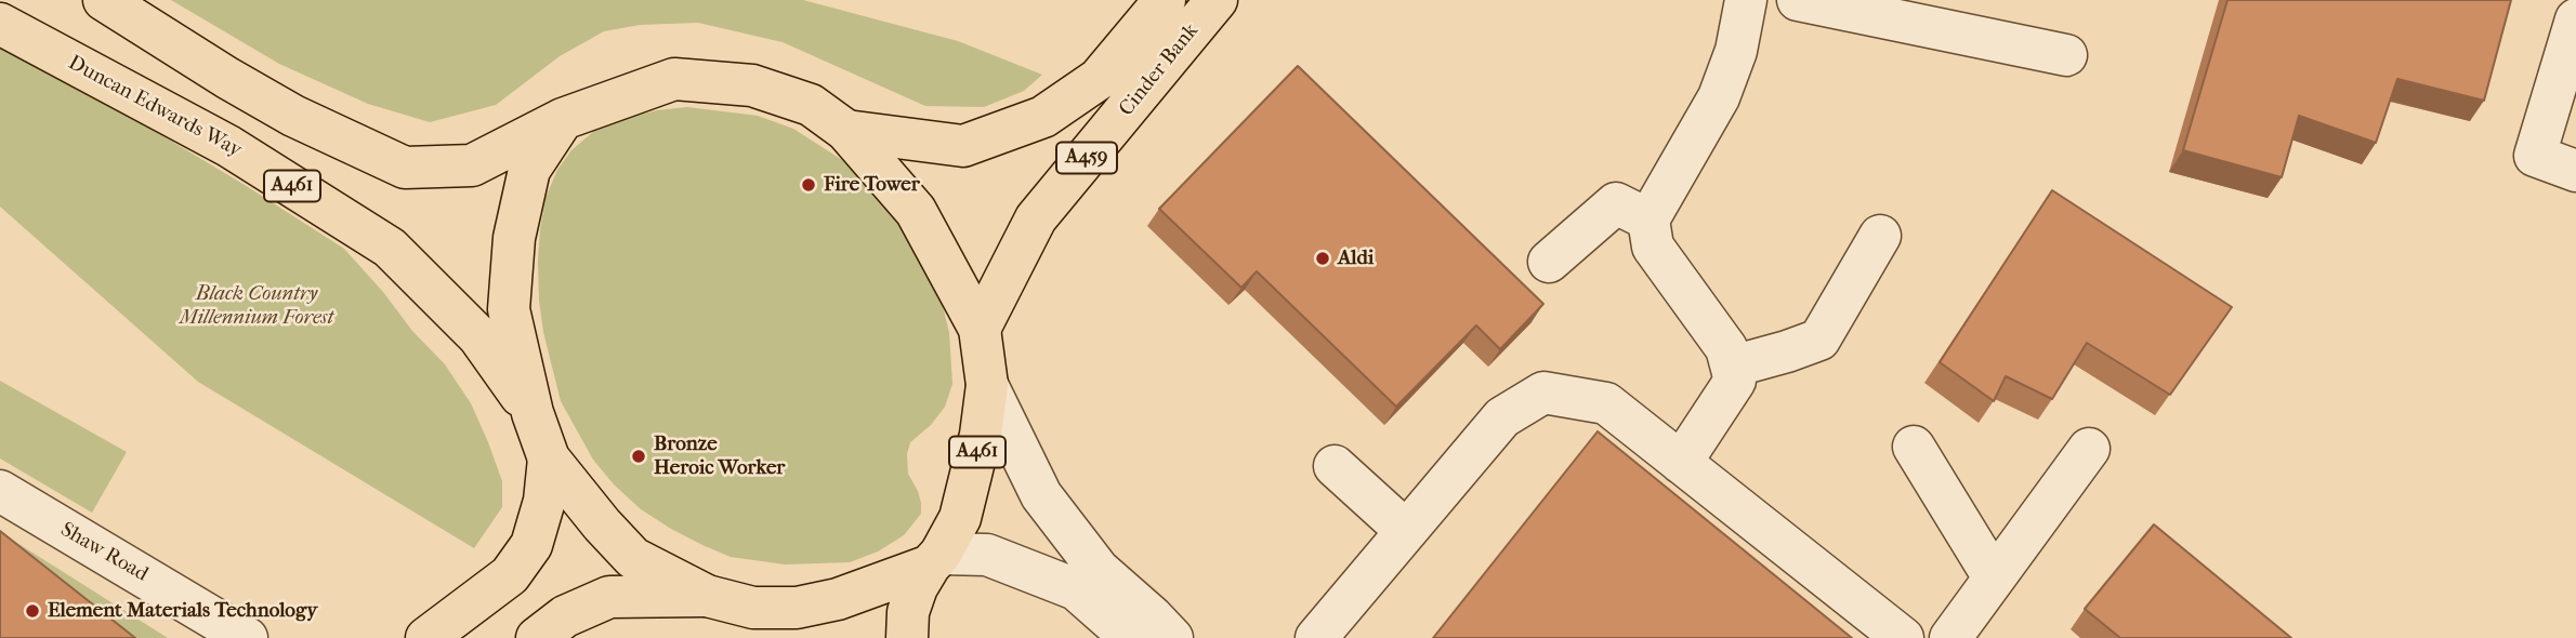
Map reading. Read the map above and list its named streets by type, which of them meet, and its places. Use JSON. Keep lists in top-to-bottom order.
{
  "streets": {
    "main road": [
      "Cinder Bank",
      "Duncan Edwards Way",
      "A459",
      "A461"
    ],
    "street": ["Shaw Road"]
  },
  "crossings": [
    ["Cinder Bank", "A461"],
    ["Duncan Edwards Way", "A461"]
  ],
  "parks": ["Black Country Millennium Forest"],
  "places": [
    "Fire Tower",
    "Aldi",
    "Bronze Heroic Worker",
    "Element Materials Technology"
  ]
}
